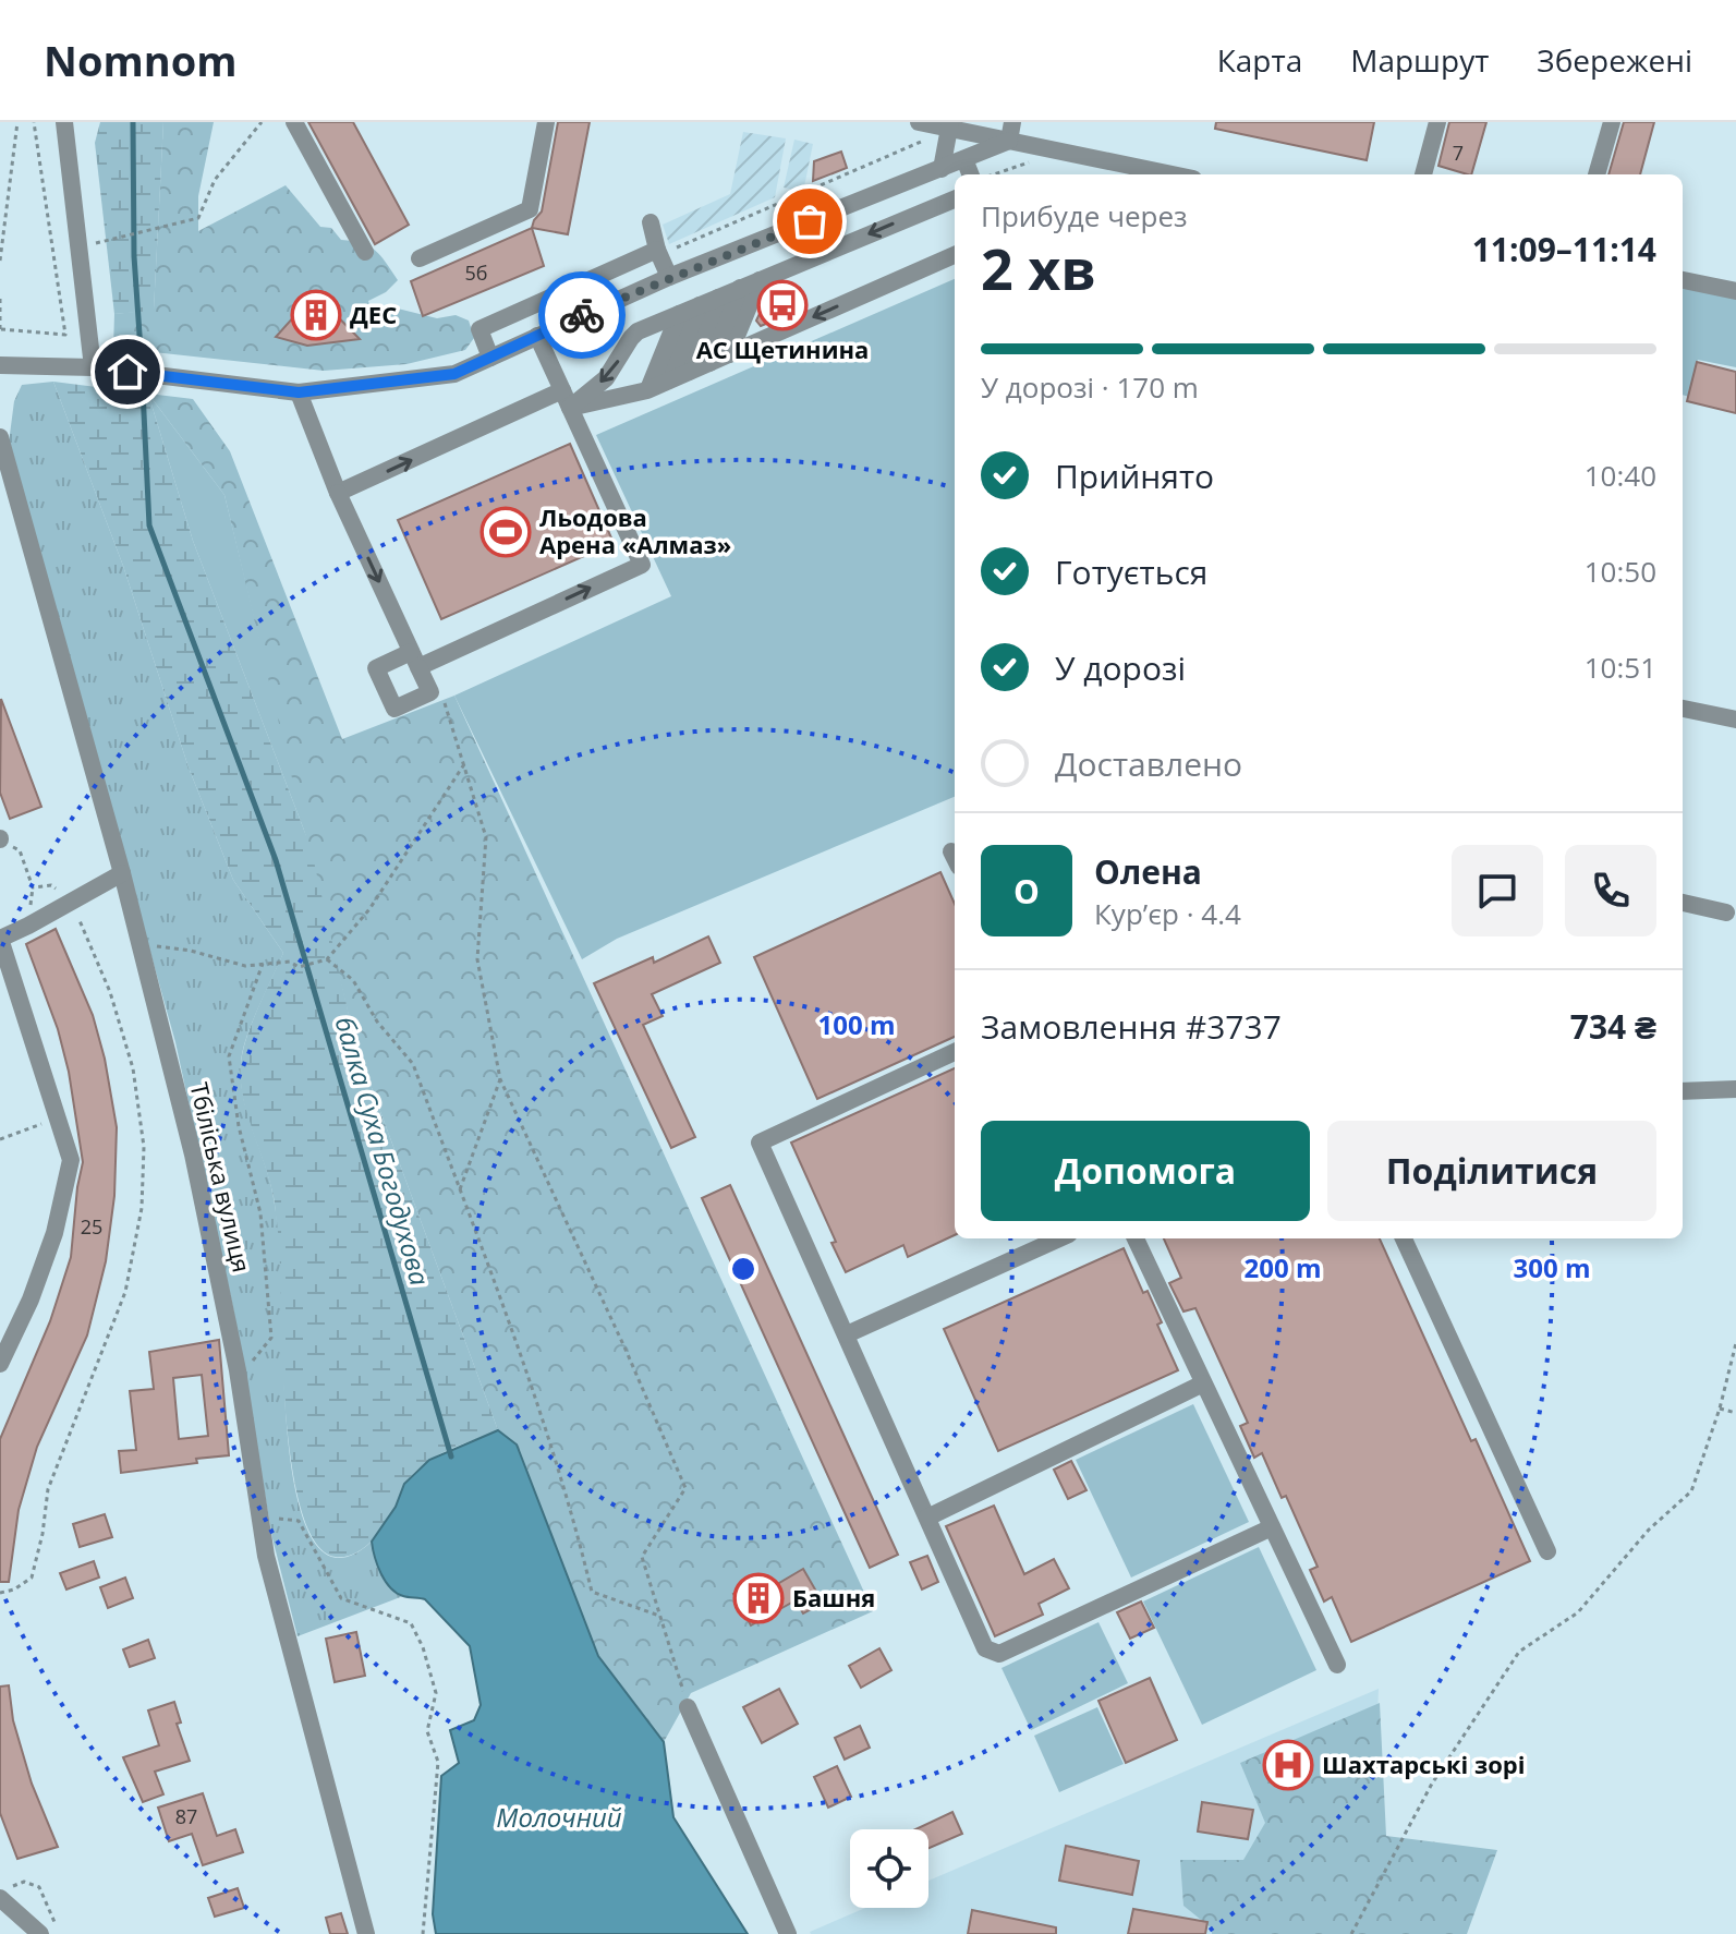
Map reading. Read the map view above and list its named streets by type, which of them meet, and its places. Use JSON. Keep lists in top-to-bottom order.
{
  "streets": {
    "street": ["Тбіліська вулиця"]
  },
  "water": ["балка Суха Богодухова", "Молочний"],
  "places": {
    "bus stop": ["АС Щетинина"],
    "building": ["ДЕС", "Башня"],
    "sports": ["Льодова Арена «Алмаз»"],
    "hospital": ["Шахтарські зорі"]
  },
  "house_numbers": [
    "7",
    "5б",
    "25",
    "87"
  ],
  "page": {
    "header": "Nomnom",
    "nav": ["Карта", "Маршрут", "Збережені"],
    "heading": ["2 хв", "Прибуде через", "11:09–11:14"],
    "panel": [
      "Олена",
      "Кур’єр · 4.4",
      "Замовлення #3737",
      "734 ₴"
    ],
    "bar": "У дорозі · 170 m",
    "list": [
      ["Прийнято", "10:40"],
      ["Готується", "10:50"],
      ["У дорозі", "10:51"],
      "Доставлено"
    ],
    "round": "О",
    "buttons": ["Допомога", "Поділитися"]
  },
  "rings": ["100 m", "200 m", "300 m"]
}
